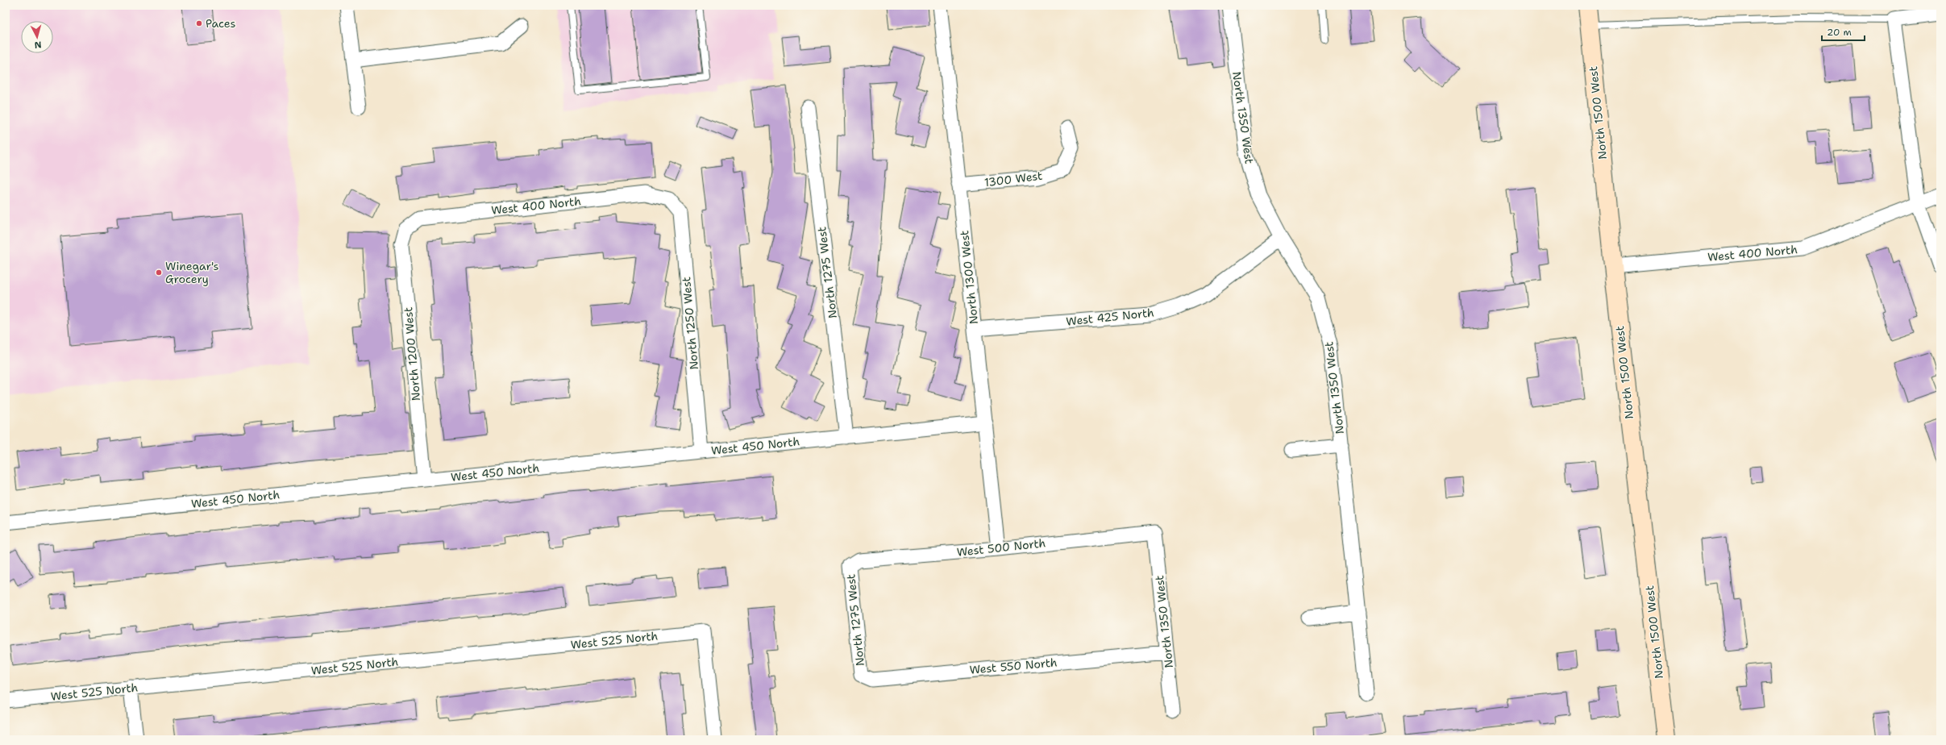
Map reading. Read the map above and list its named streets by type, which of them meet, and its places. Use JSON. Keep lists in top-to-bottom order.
{
  "streets": {
    "street": [
      "North 1500 West",
      "North 1350 West",
      "1300 West",
      "West 400 North",
      "North 1275 West",
      "North 1300 West",
      "West 425 North",
      "North 1250 West",
      "North 1200 West",
      "West 450 North",
      "West 500 North",
      "West 525 North",
      "West 550 North"
    ]
  },
  "crossings": [
    ["North 1500 West", "West 400 North"],
    ["North 1350 West", "West 425 North"],
    ["North 1350 West", "West 500 North"],
    ["North 1350 West", "West 550 North"],
    ["1300 West", "North 1300 West"],
    ["West 400 North", "North 1250 West"],
    ["West 400 North", "North 1200 West"],
    ["North 1275 West", "West 450 North"],
    ["North 1275 West", "West 500 North"],
    ["North 1275 West", "West 550 North"],
    ["North 1300 West", "West 425 North"],
    ["North 1300 West", "West 450 North"],
    ["North 1300 West", "West 500 North"],
    ["North 1250 West", "West 450 North"],
    ["North 1200 West", "West 450 North"]
  ],
  "places": ["Paces", "Winegar's Grocery"],
  "scale_bar": "20 m",
  "north": "bottom"
}
